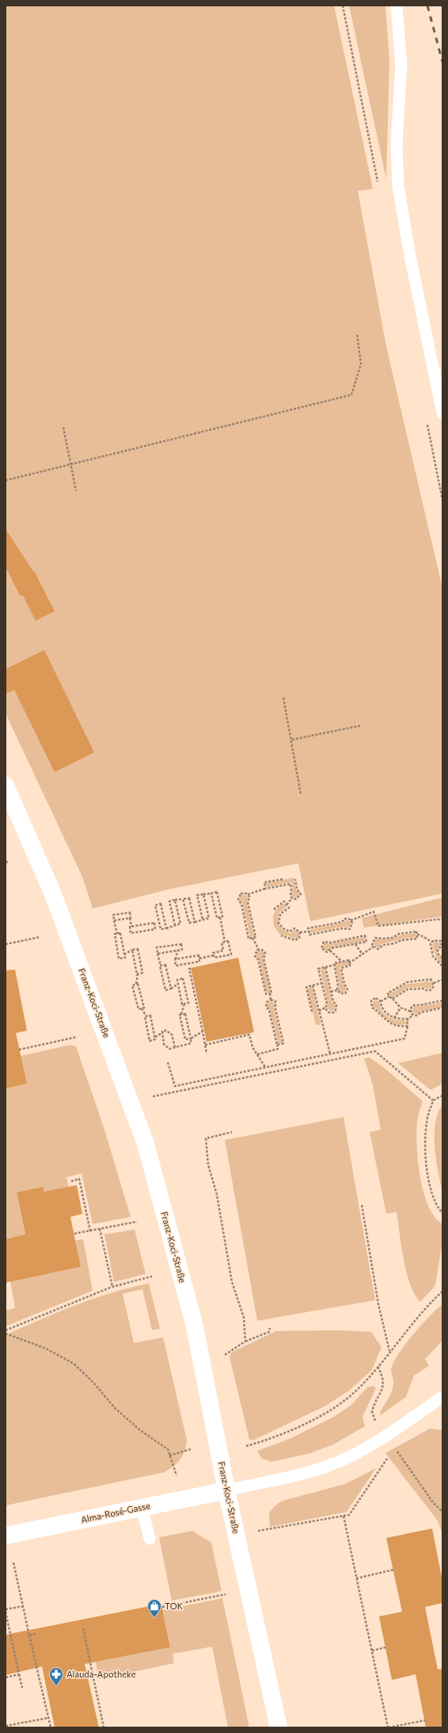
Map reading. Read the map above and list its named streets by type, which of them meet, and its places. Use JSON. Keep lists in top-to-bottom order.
{
  "streets": {
    "street": ["Franz-Koci-Straße", "Alma-Rosé-Gasse"]
  },
  "crossings": [
    ["Franz-Koci-Straße", "Alma-Rosé-Gasse"]
  ],
  "places": {
    "shop": ["TOK"],
    "pharmacy": ["Alauda-Apotheke"]
  }
}
